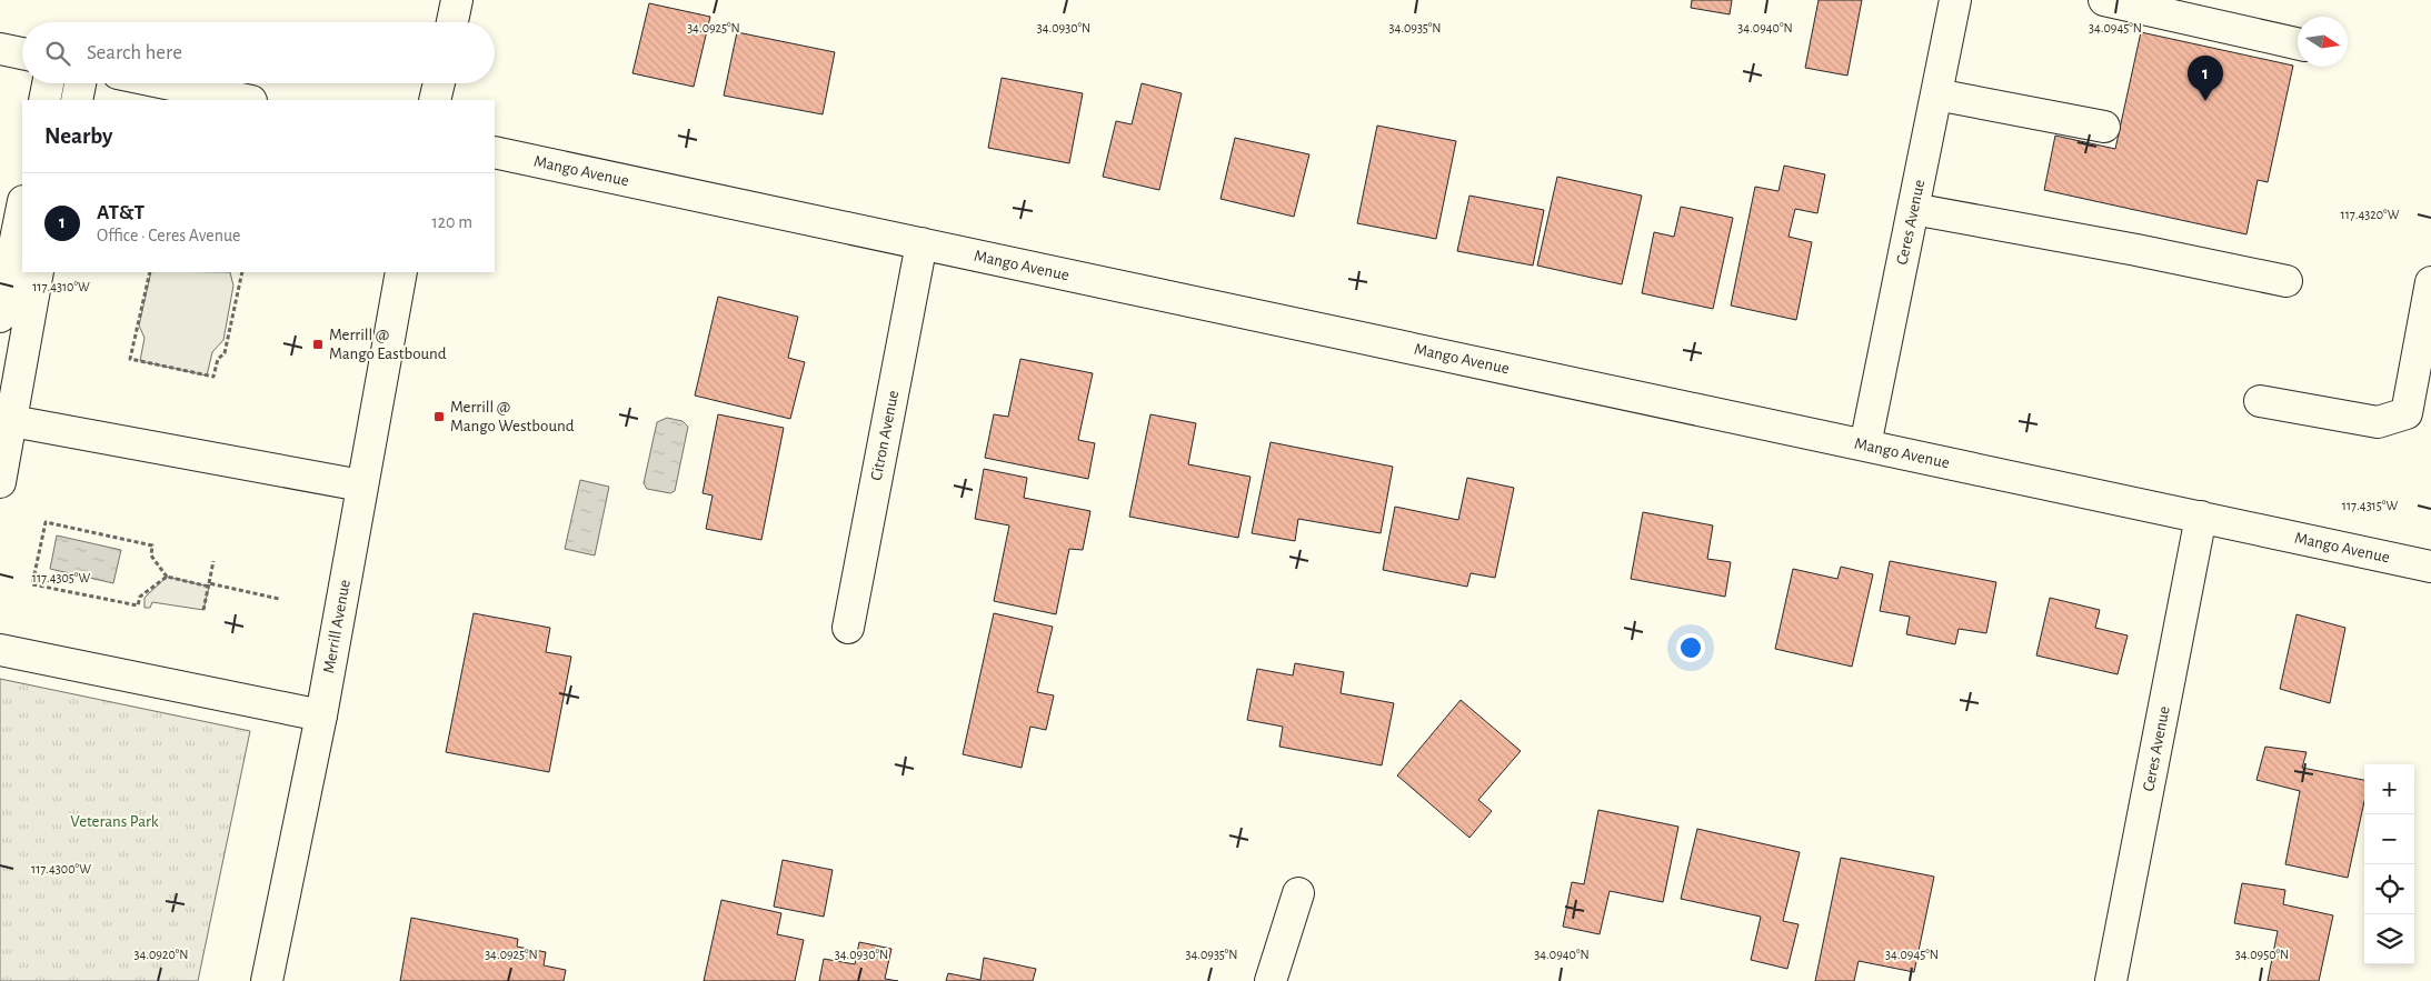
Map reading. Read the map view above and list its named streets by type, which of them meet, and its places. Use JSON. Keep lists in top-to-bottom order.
{
  "streets": {
    "street": [
      "Mango Avenue",
      "Ceres Avenue",
      "Citron Avenue",
      "Merrill Avenue"
    ]
  },
  "crossings": [
    ["Mango Avenue", "Ceres Avenue"],
    ["Mango Avenue", "Citron Avenue"]
  ],
  "parks": ["Veterans Park"],
  "places": {
    "transit": ["Merrill @ Mango Eastbound", "Merrill @ Mango Westbound"]
  },
  "north": "right",
  "page": {
    "search": "Search here",
    "pins": "1",
    "heading": "Nearby",
    "list": [
      {
        "mark": "1",
        "name": "AT&T",
        "note": "Office · Ceres Avenue",
        "value": "120 m"
      }
    ],
    "map_buttons": ["+", "−"]
  },
  "coordinates": [
    "34.0925°N",
    "34.0930°N",
    "34.0935°N",
    "34.0940°N",
    "34.0945°N",
    "117.4320°W",
    "117.4310°W",
    "117.4315°W",
    "117.4305°W",
    "117.4300°W",
    "34.0920°N",
    "34.0950°N"
  ]
}
